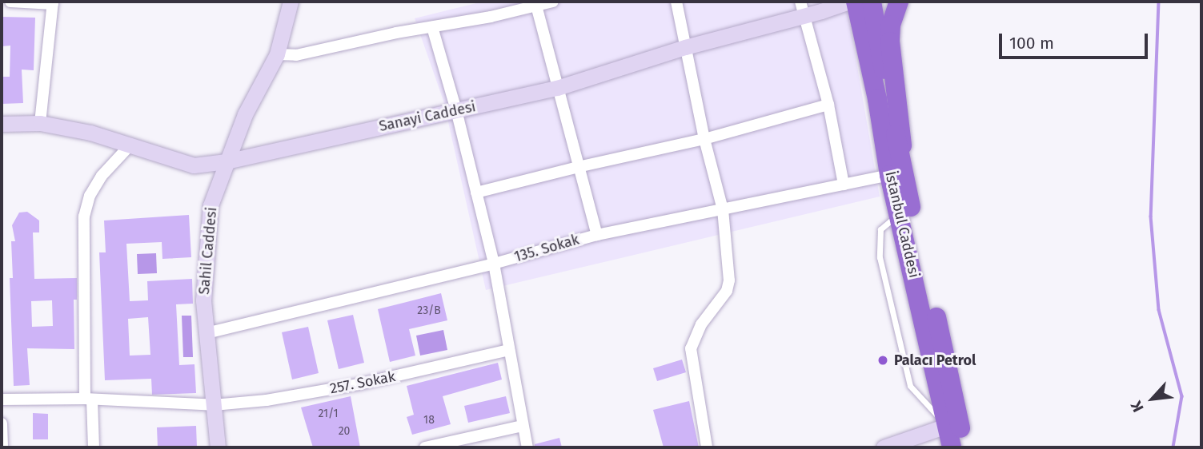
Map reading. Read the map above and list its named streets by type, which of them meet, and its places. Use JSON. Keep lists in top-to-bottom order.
{
  "streets": {
    "highway": ["İstanbul Caddesi"],
    "street": [
      "Sanayi Caddesi",
      "135. Sokak",
      "Sahil Caddesi",
      "257. Sokak"
    ]
  },
  "crossings": [
    ["Sanayi Caddesi", "Sahil Caddesi"],
    ["İstanbul Caddesi", "135. Sokak"],
    ["135. Sokak", "Sahil Caddesi"],
    ["Sahil Caddesi", "257. Sokak"]
  ],
  "places": ["Palacı Petrol"],
  "house_numbers": [
    "23/B",
    "21/1",
    "18",
    "20"
  ],
  "scale_bar": "100 m",
  "north": "bottom left"
}
